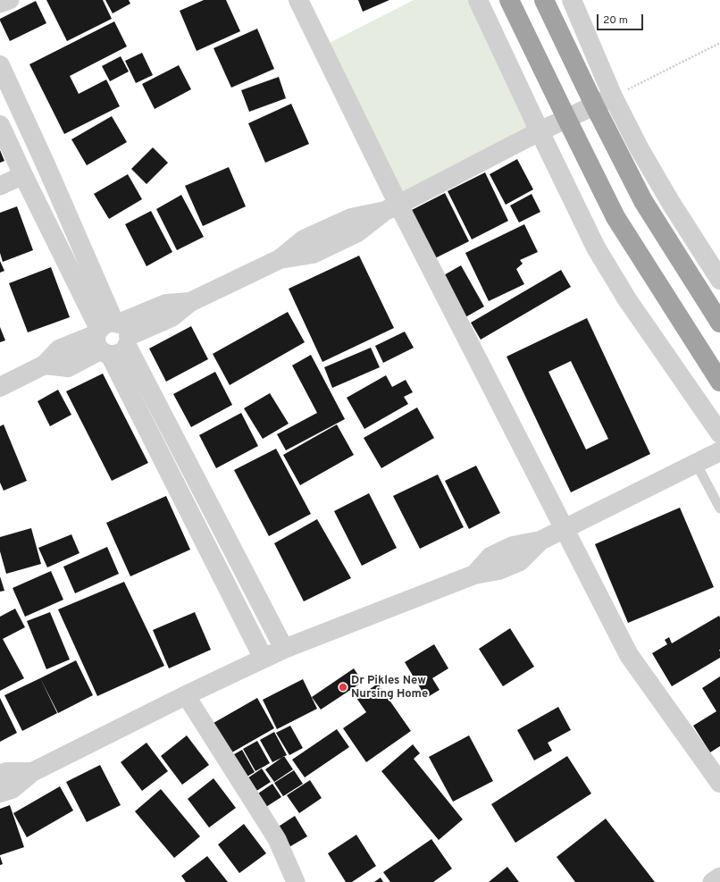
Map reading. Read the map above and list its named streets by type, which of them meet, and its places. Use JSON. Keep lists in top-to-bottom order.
{
  "places": ["Dr Pikles New Nursing Home"],
  "scale_bar": "20 m"
}
